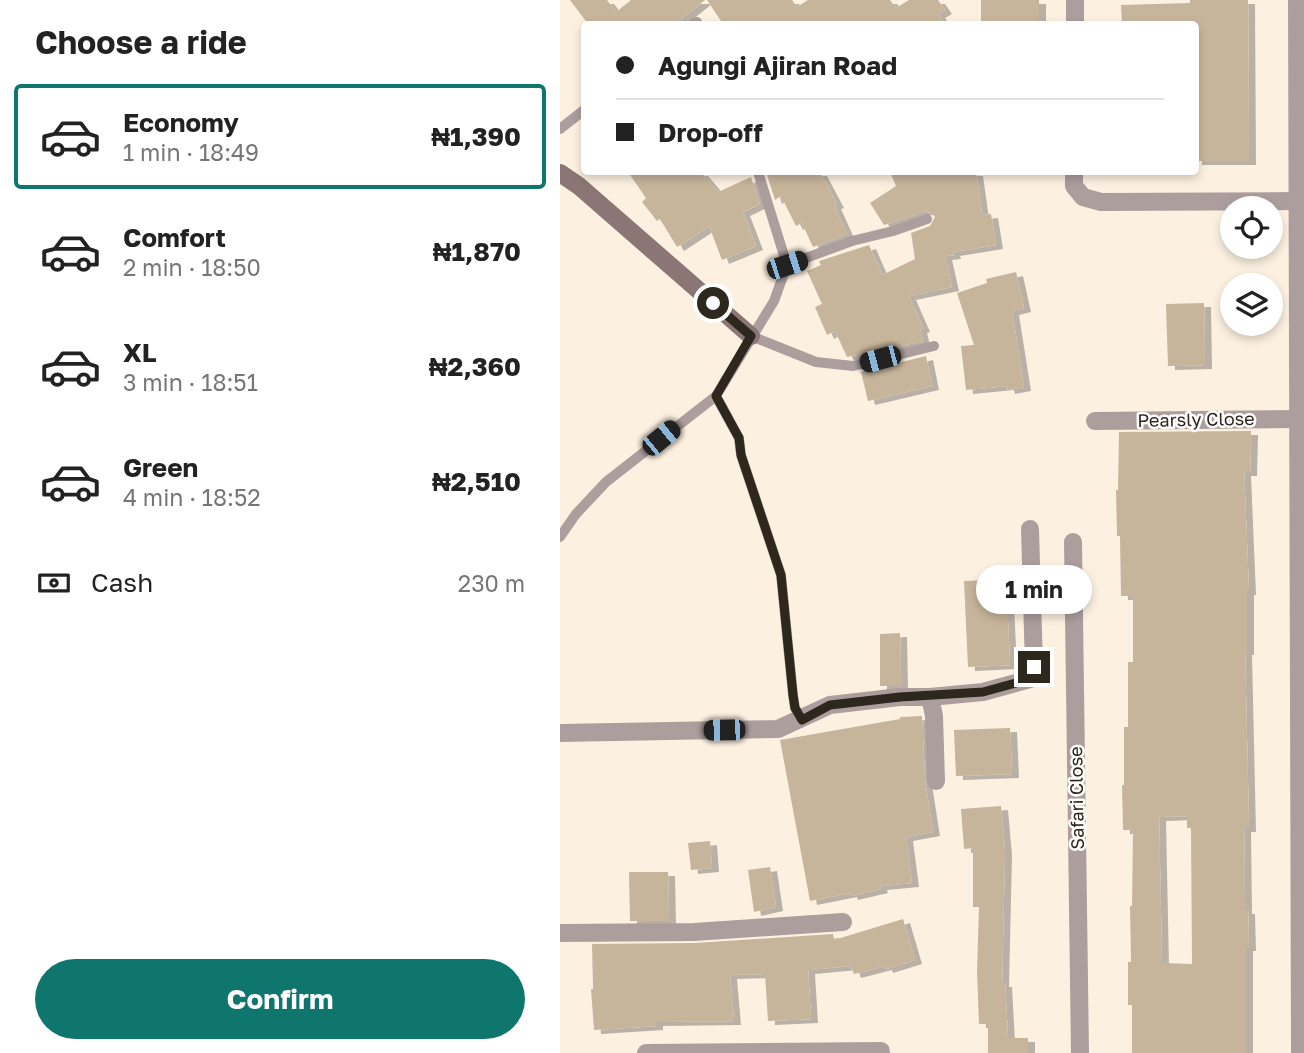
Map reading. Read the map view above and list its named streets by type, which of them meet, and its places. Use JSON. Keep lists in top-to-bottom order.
{
  "streets": {
    "street": ["Pearsly Close", "Safari Close"]
  },
  "page": {
    "heading": "Choose a ride",
    "banner": ["Agungi Ajiran Road", "Drop-off"],
    "list": [
      {
        "name": "Economy",
        "note": "1 min · 18:49",
        "value": "₦1,390"
      },
      {
        "name": "Comfort",
        "note": "2 min · 18:50",
        "value": "₦1,870"
      },
      {
        "name": "XL",
        "note": "3 min · 18:51",
        "value": "₦2,360"
      },
      {
        "name": "Green",
        "note": "4 min · 18:52",
        "value": "₦2,510"
      }
    ],
    "pay": ["Cash", "230 m"],
    "bubble": "1 min",
    "buttons": "Confirm"
  }
}
